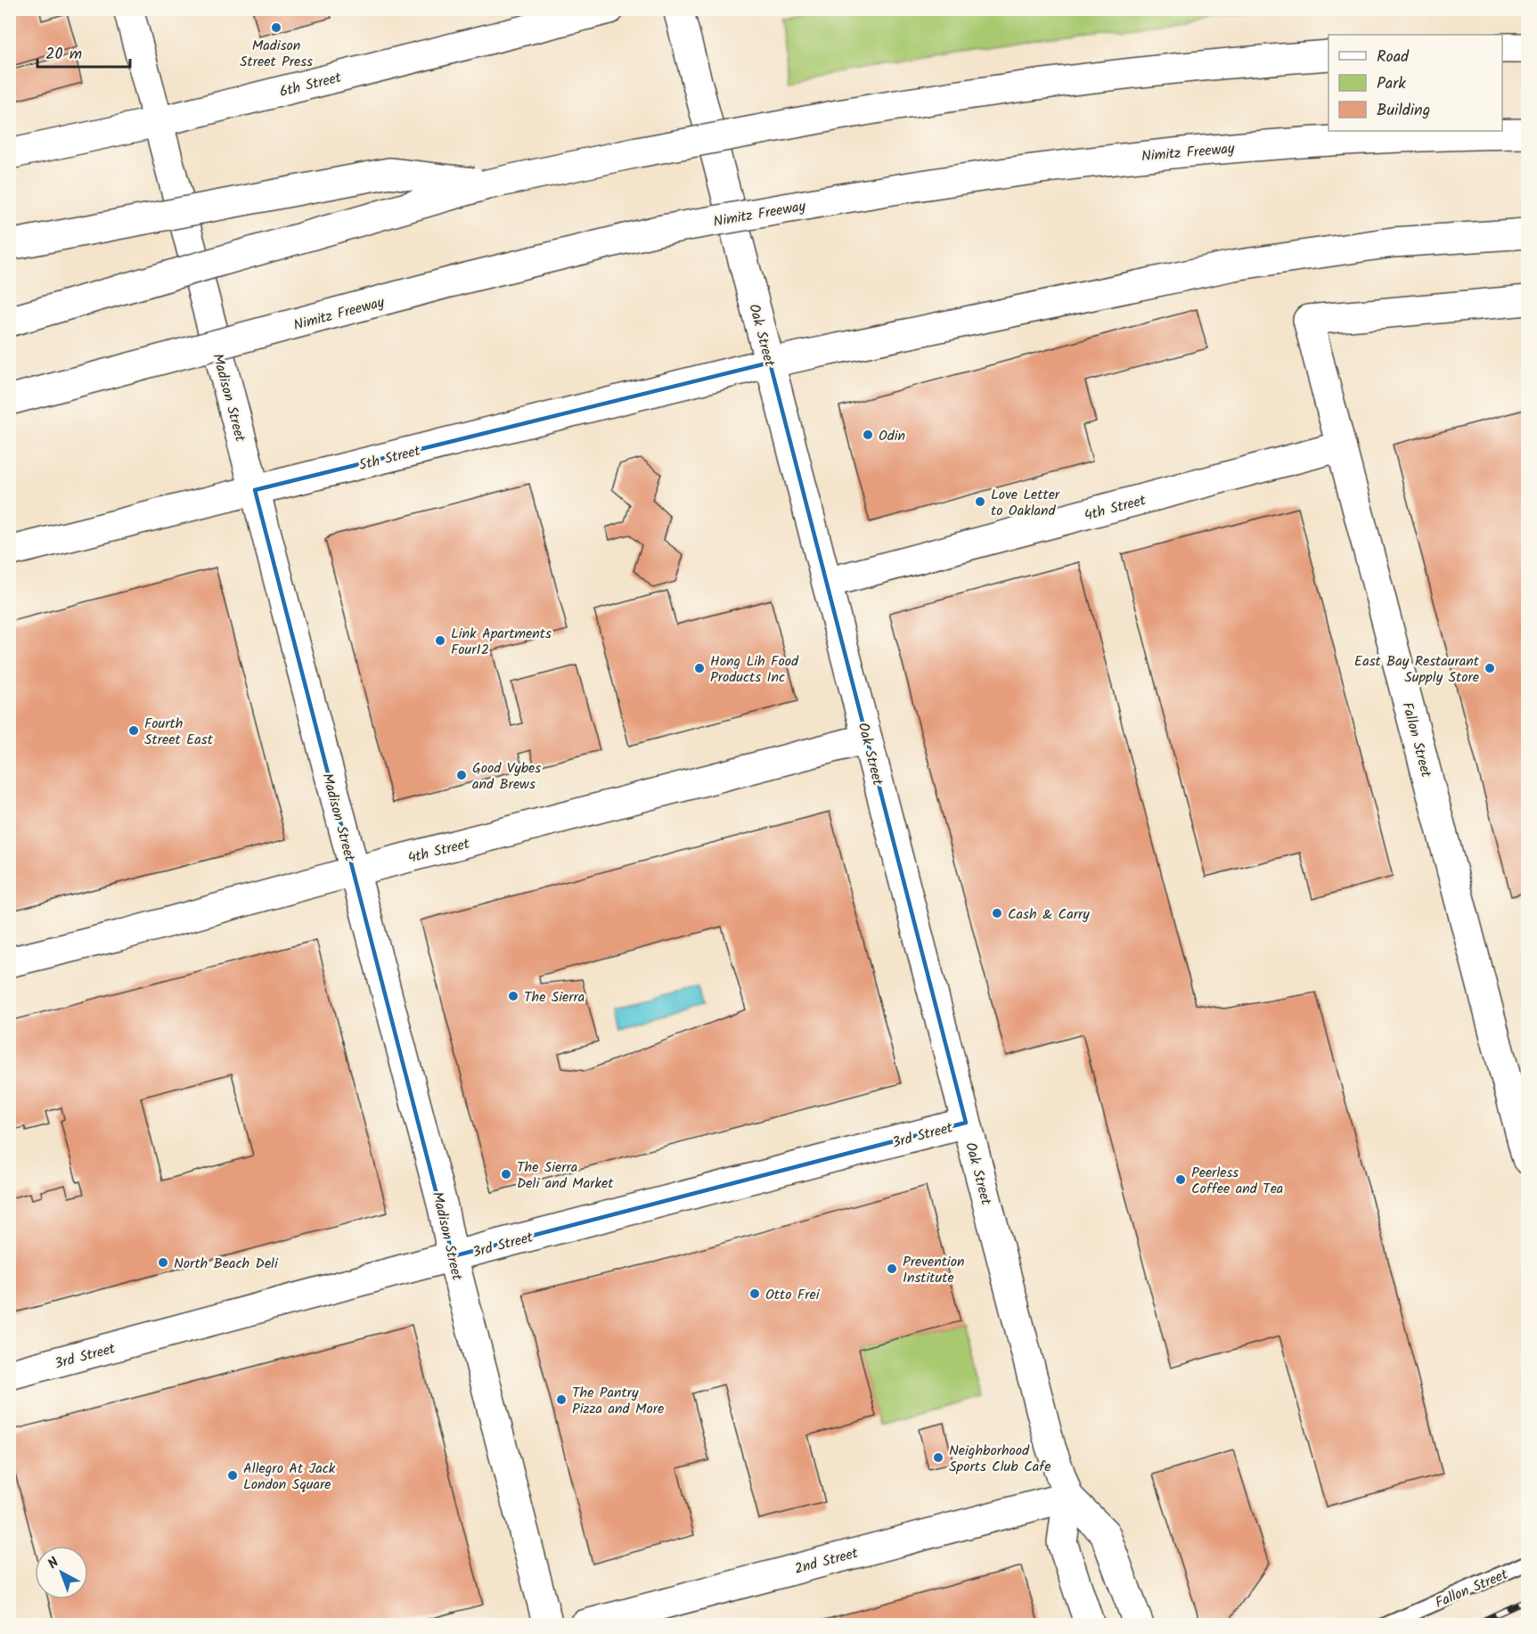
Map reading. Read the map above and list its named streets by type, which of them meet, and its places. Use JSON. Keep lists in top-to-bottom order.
{
  "streets": {
    "main road": [
      "6th Street",
      "Nimitz Freeway",
      "Oak Street",
      "Madison Street",
      "5th Street",
      "4th Street",
      "Fallon Street",
      "3rd Street",
      "2nd Street"
    ]
  },
  "crossings": [
    ["6th Street", "Madison Street"],
    ["Oak Street", "5th Street"],
    ["Oak Street", "4th Street"],
    ["Oak Street", "3rd Street"],
    ["Oak Street", "2nd Street"],
    ["Madison Street", "5th Street"],
    ["Madison Street", "4th Street"],
    ["Madison Street", "3rd Street"],
    ["4th Street", "Fallon Street"]
  ],
  "places": [
    "Madison Street Press",
    "Odin",
    "Love Letter to Oakland",
    "Link Apartments Four12",
    "Hong Lih Food Products Inc",
    "East Bay Restaurant Supply Store",
    "Fourth Street East",
    "Good Vybes and Brews",
    "Cash & Carry",
    "The Sierra",
    "The Sierra Deli and Market",
    "Peerless Coffee and Tea",
    "North Beach Deli",
    "Prevention Institute",
    "Otto Frei",
    "The Pantry Pizza and More",
    "Neighborhood Sports Club Cafe",
    "Allegro At Jack London Square"
  ],
  "legend": ["Road", "Park", "Building"],
  "scale_bar": "20 m",
  "north": "top left"
}
